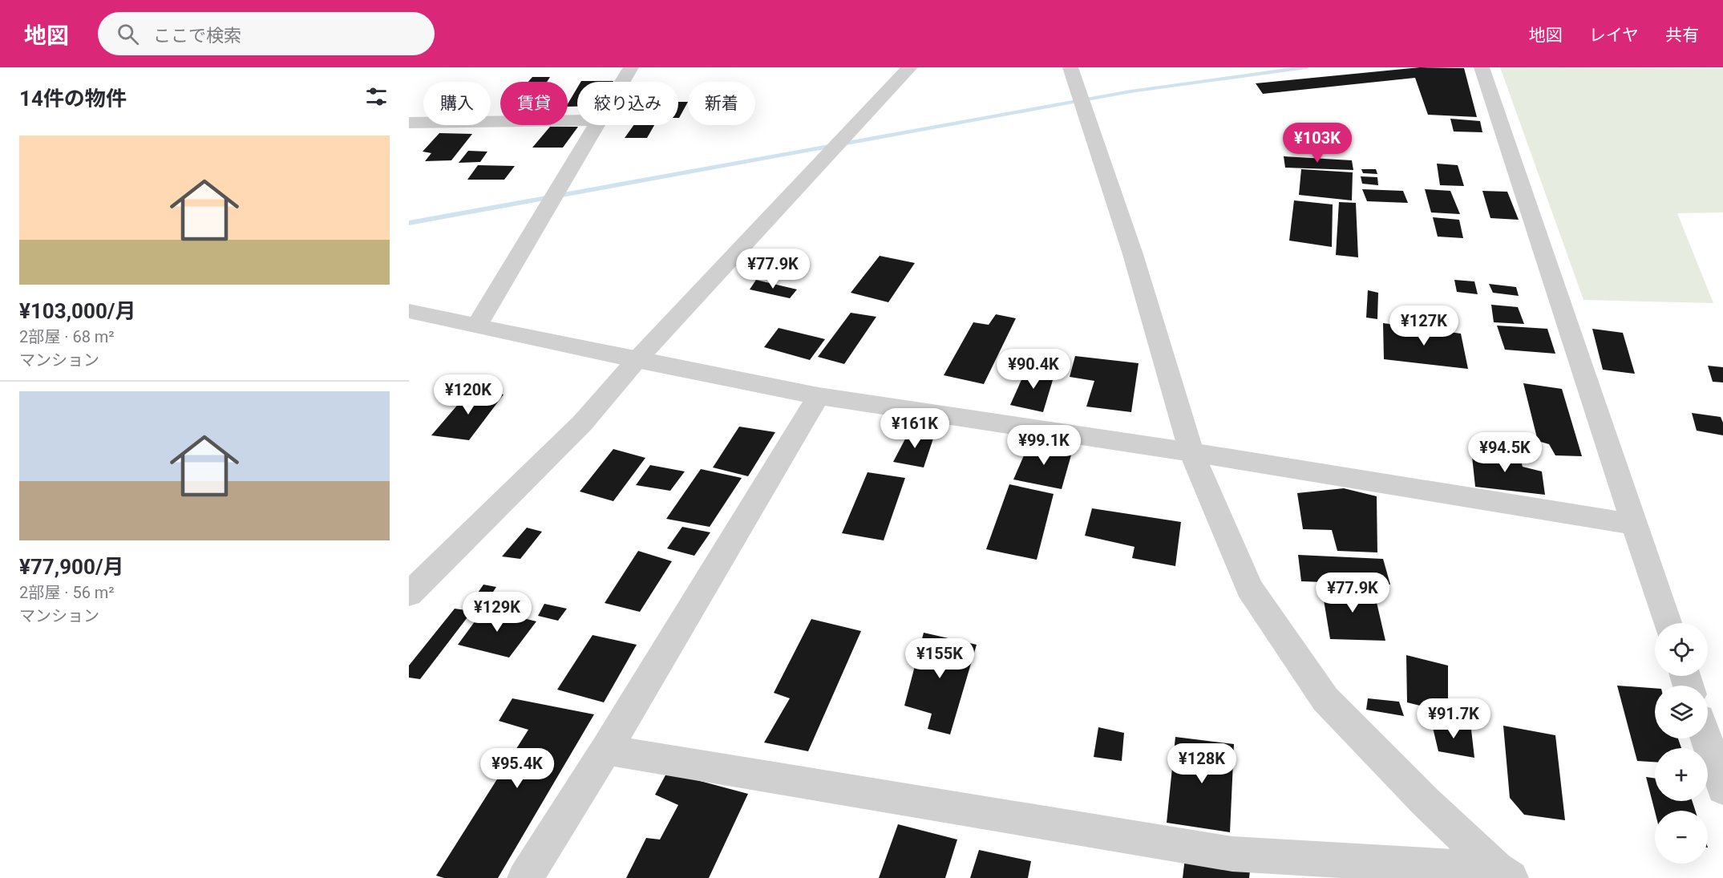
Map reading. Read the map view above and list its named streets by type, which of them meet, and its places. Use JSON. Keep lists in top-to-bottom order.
{
  "page": {
    "header": "地図",
    "search": "ここで検索",
    "nav": ["地図", "レイヤ", "共有"],
    "heading": "14件の物件",
    "chip": [
      "購入",
      "賃貸",
      "絞り込み",
      "新着"
    ],
    "price": [
      "¥103K",
      "¥77.9K",
      "¥127K",
      "¥90.4K",
      "¥120K",
      "¥161K",
      "¥99.1K",
      "¥94.5K",
      "¥77.9K",
      "¥129K",
      "¥155K",
      "¥91.7K",
      "¥128K",
      "¥95.4K"
    ],
    "list": [
      {
        "name": "¥103,000/月",
        "note": "2部屋 · 68 m² · マンション"
      },
      {
        "name": "¥77,900/月",
        "note": "2部屋 · 56 m² · マンション"
      }
    ],
    "map_buttons": ["+", "−"]
  }
}
